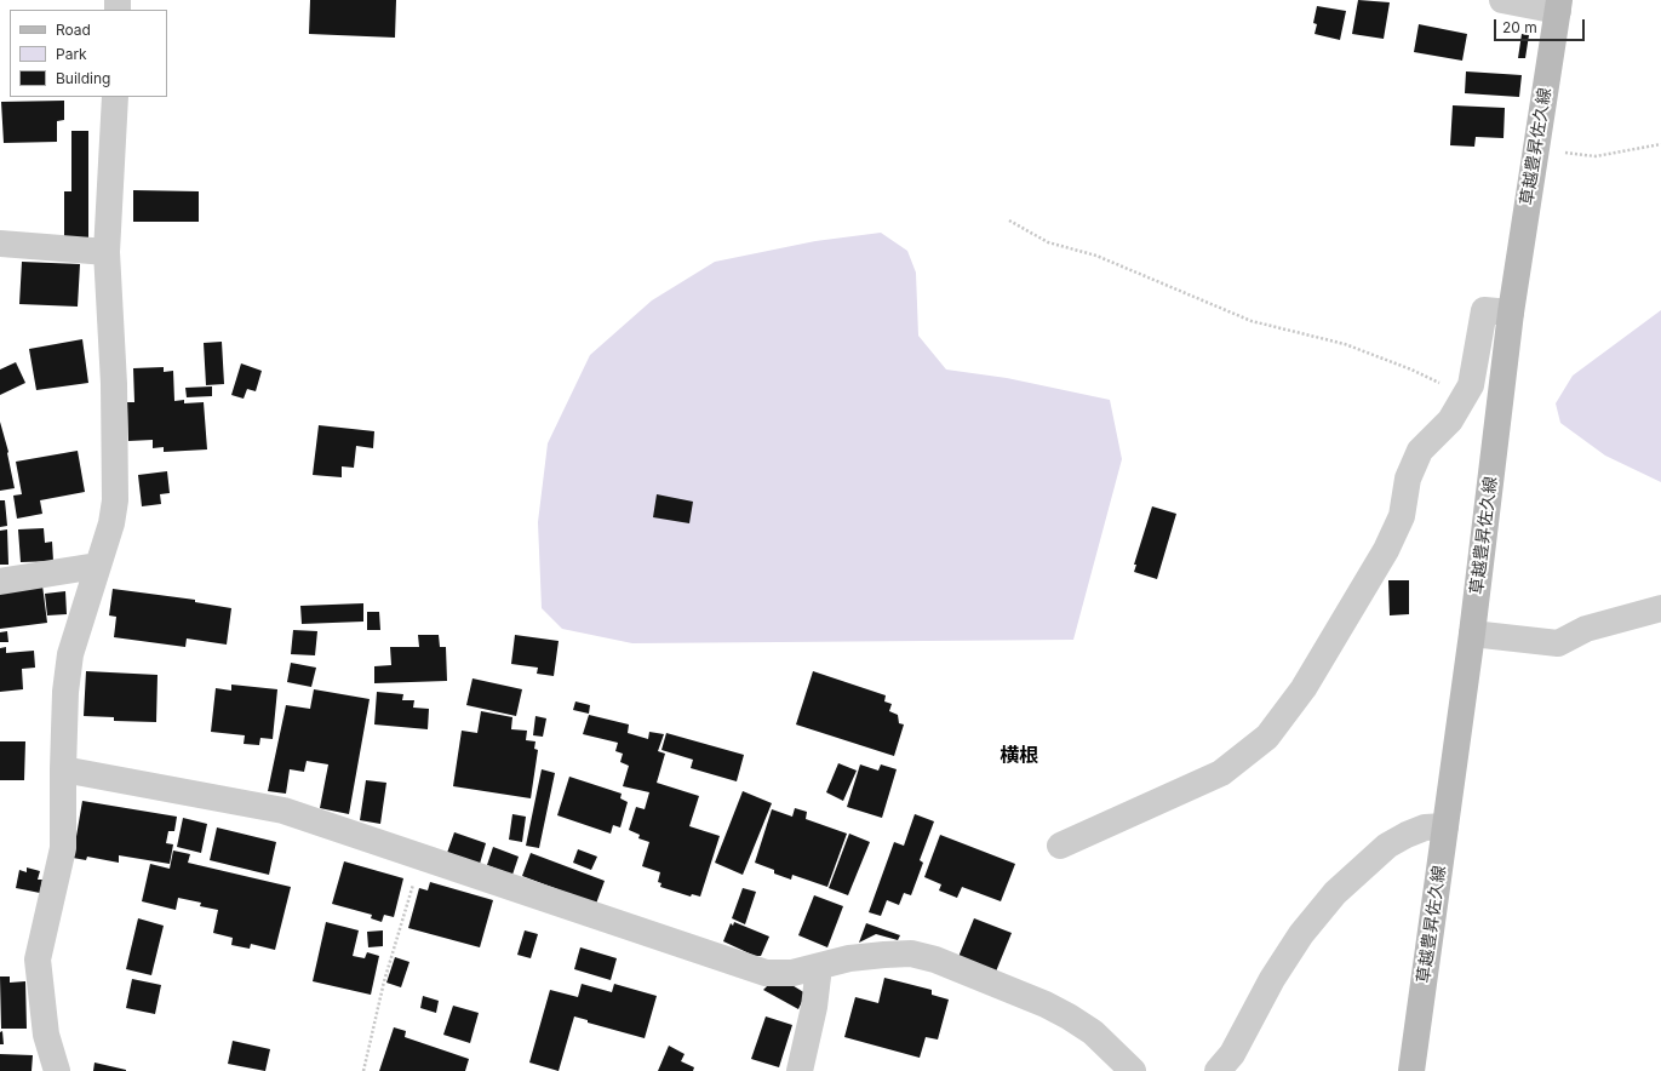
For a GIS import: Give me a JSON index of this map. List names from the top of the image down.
{
  "streets": {
    "main road": ["草越豊昇佐久線"]
  },
  "districts": ["横根"],
  "legend": ["Road", "Park", "Building"],
  "scale_bar": "20 m"
}
